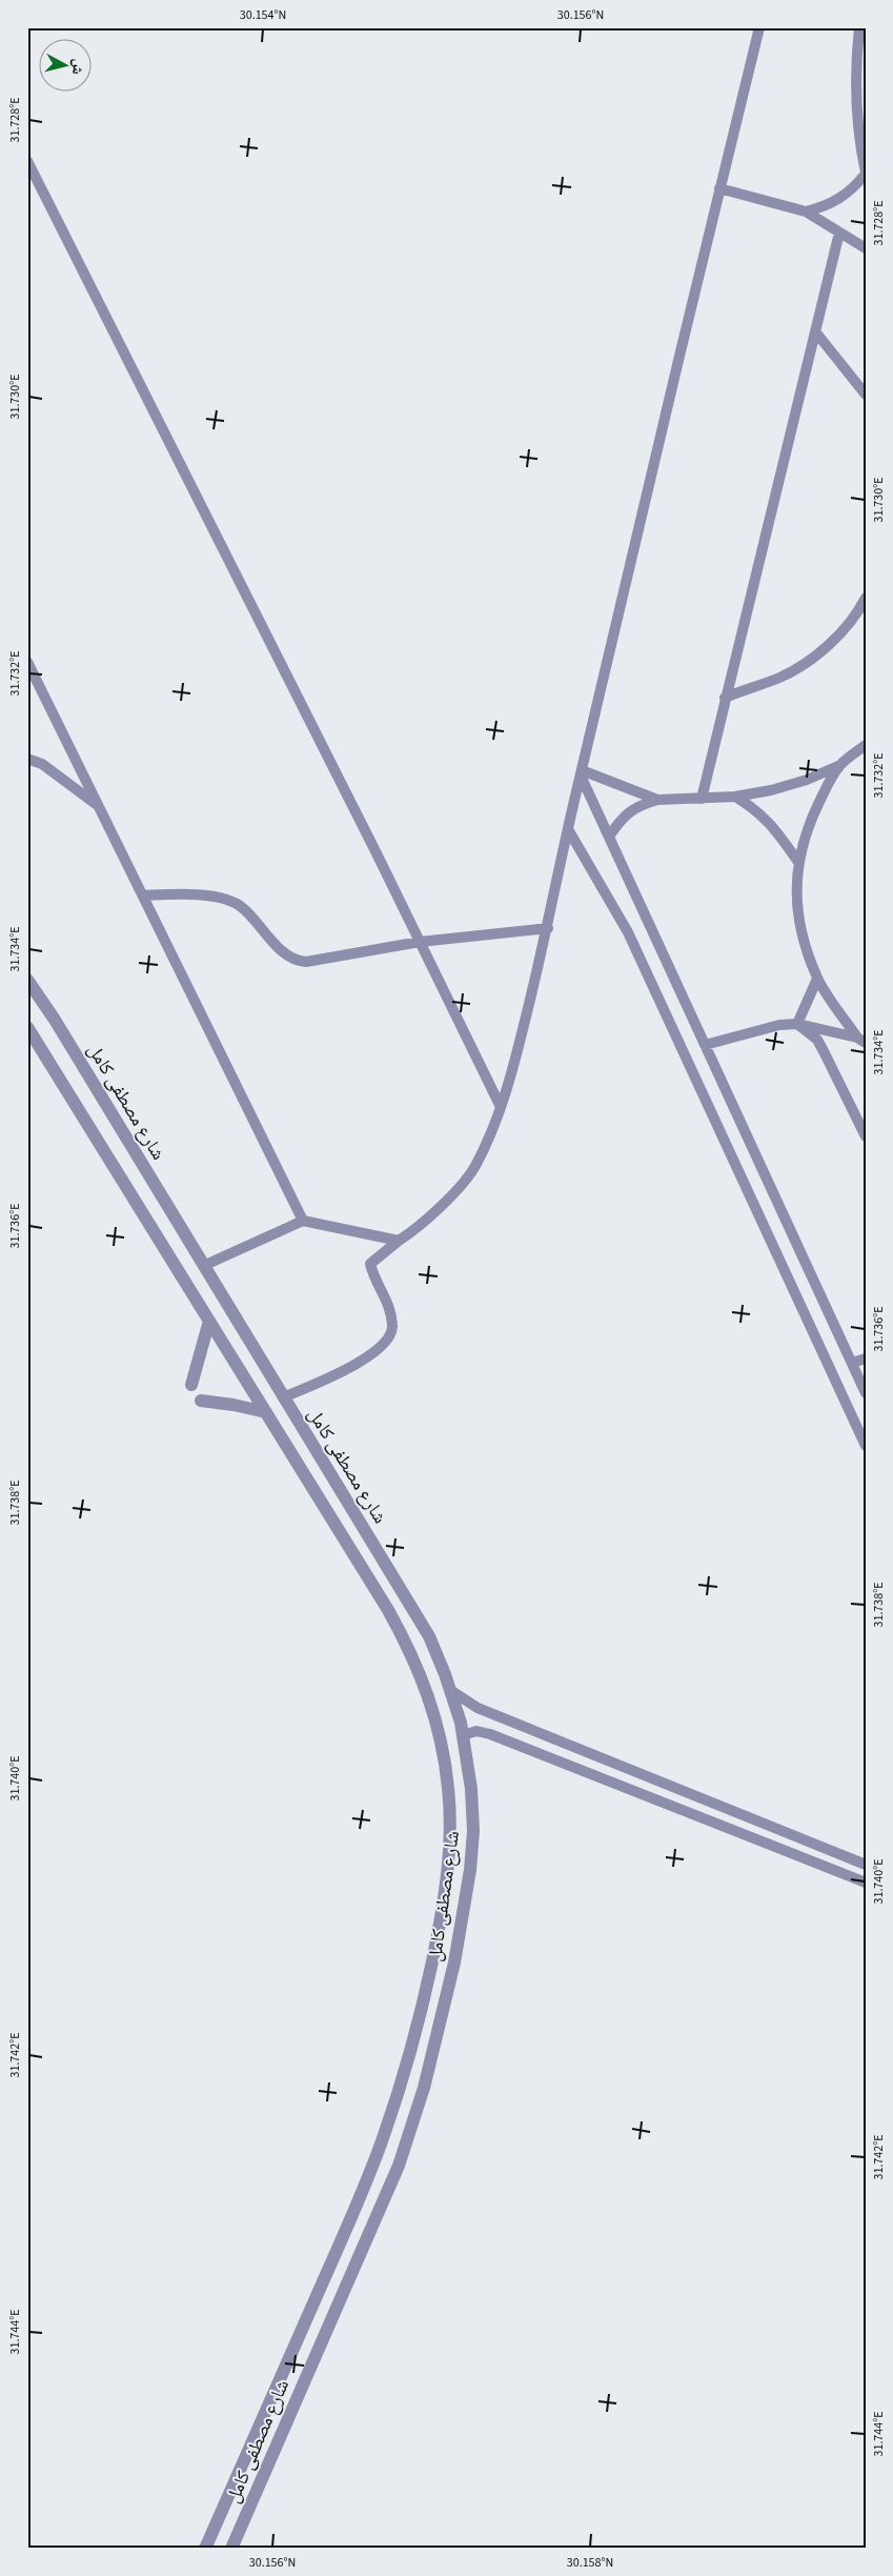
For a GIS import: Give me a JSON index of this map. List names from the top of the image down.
{
  "streets": {
    "street": ["شارع مصطفى كامل"]
  },
  "north": "right",
  "coordinates": [
    "30.154°N",
    "30.156°N",
    "31.728°E",
    "31.730°E",
    "31.732°E",
    "31.734°E",
    "31.736°E",
    "31.738°E",
    "31.740°E",
    "31.742°E",
    "31.744°E",
    "30.158°N"
  ]
}
